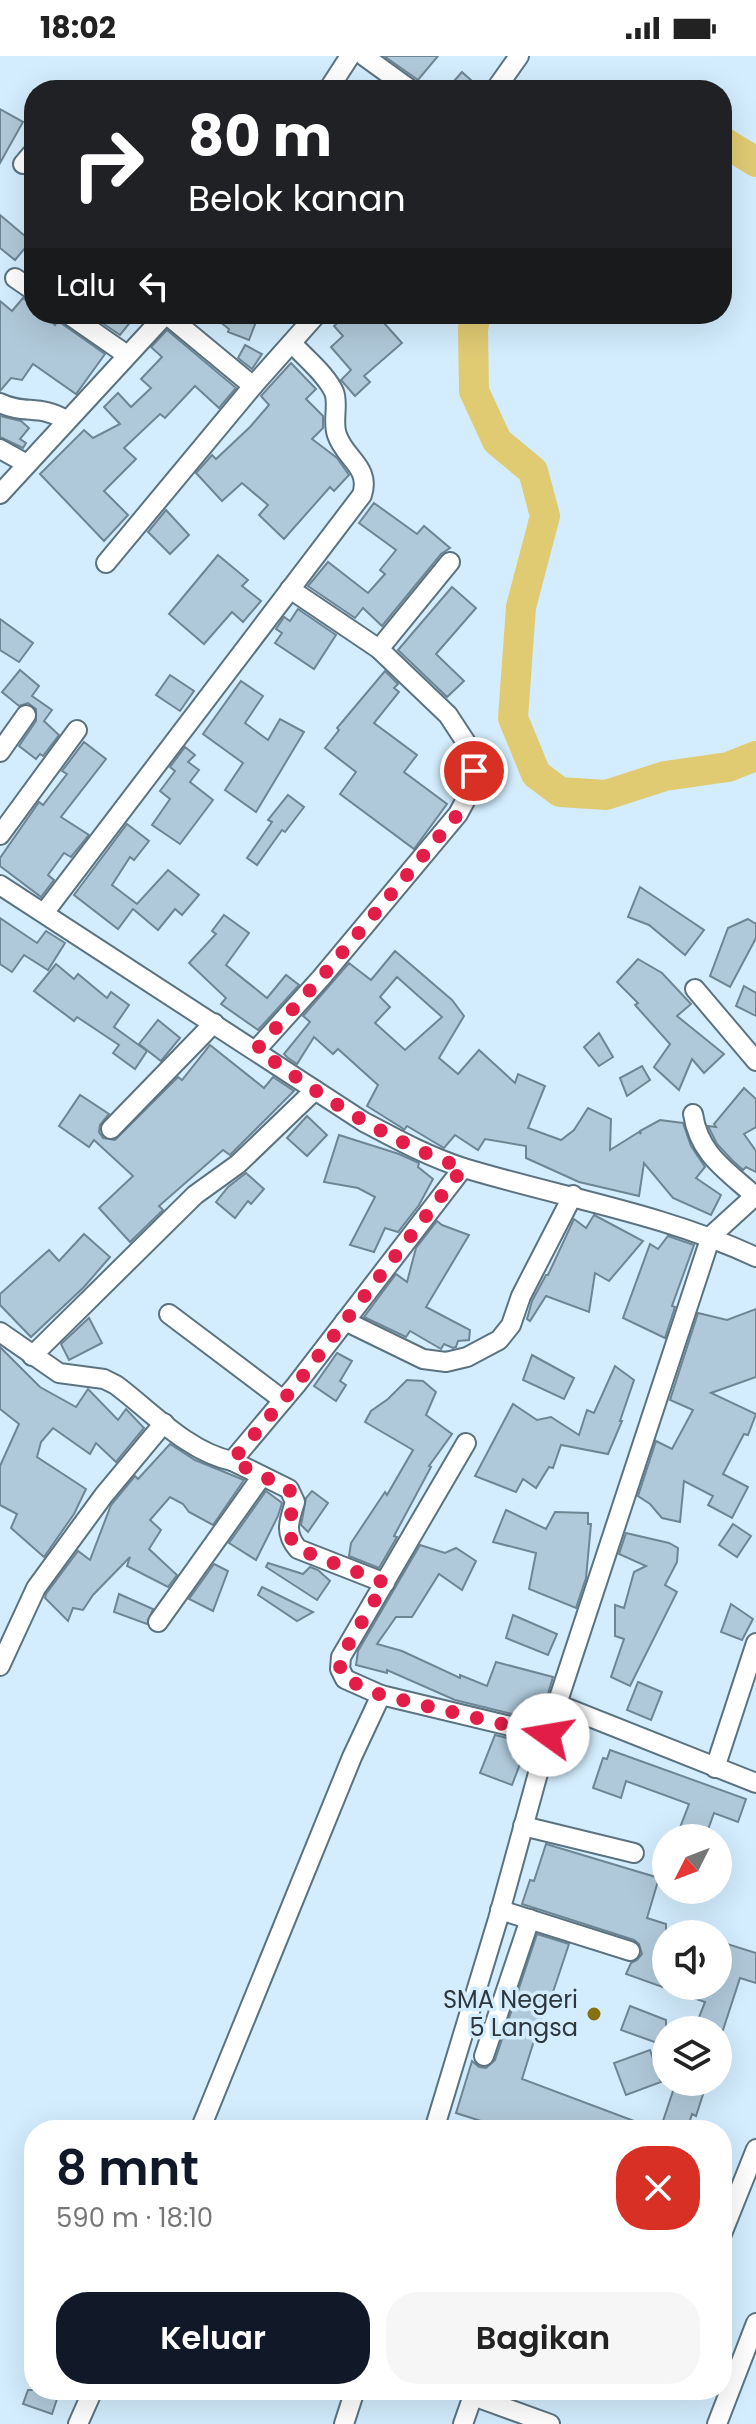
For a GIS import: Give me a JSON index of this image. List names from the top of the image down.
{
  "places": ["SMA Negeri 5 Langsa"],
  "north": "bottom left",
  "page": {
    "status": "18:02",
    "turn": ["80 m", "Belok kanan"],
    "then": "Lalu",
    "heading": ["8 mnt", "590 m · 18:10"],
    "buttons": ["Keluar", "Bagikan"]
  }
}
